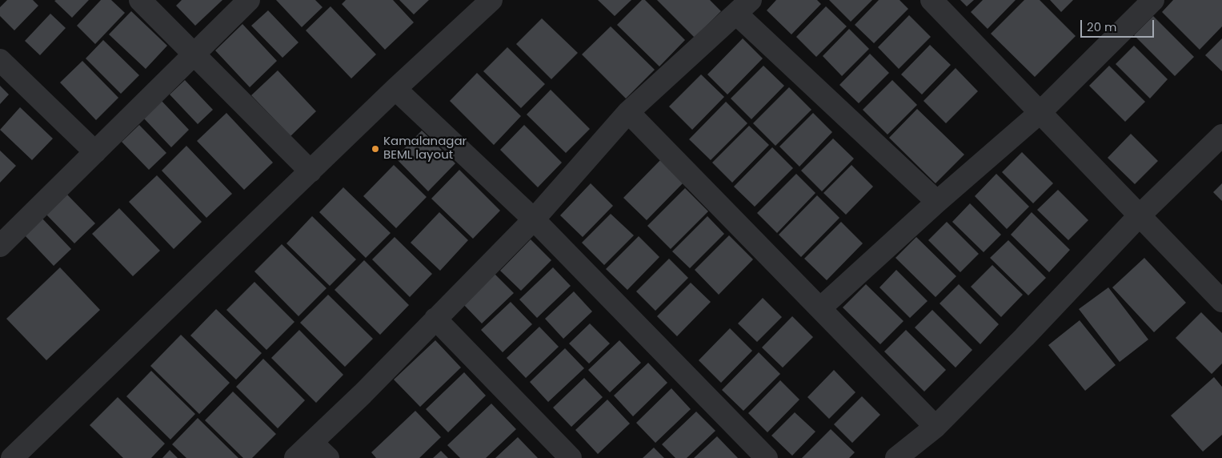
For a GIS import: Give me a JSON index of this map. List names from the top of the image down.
{
  "places": ["Kamalanagar BEML layout"],
  "scale_bar": "20 m"
}
